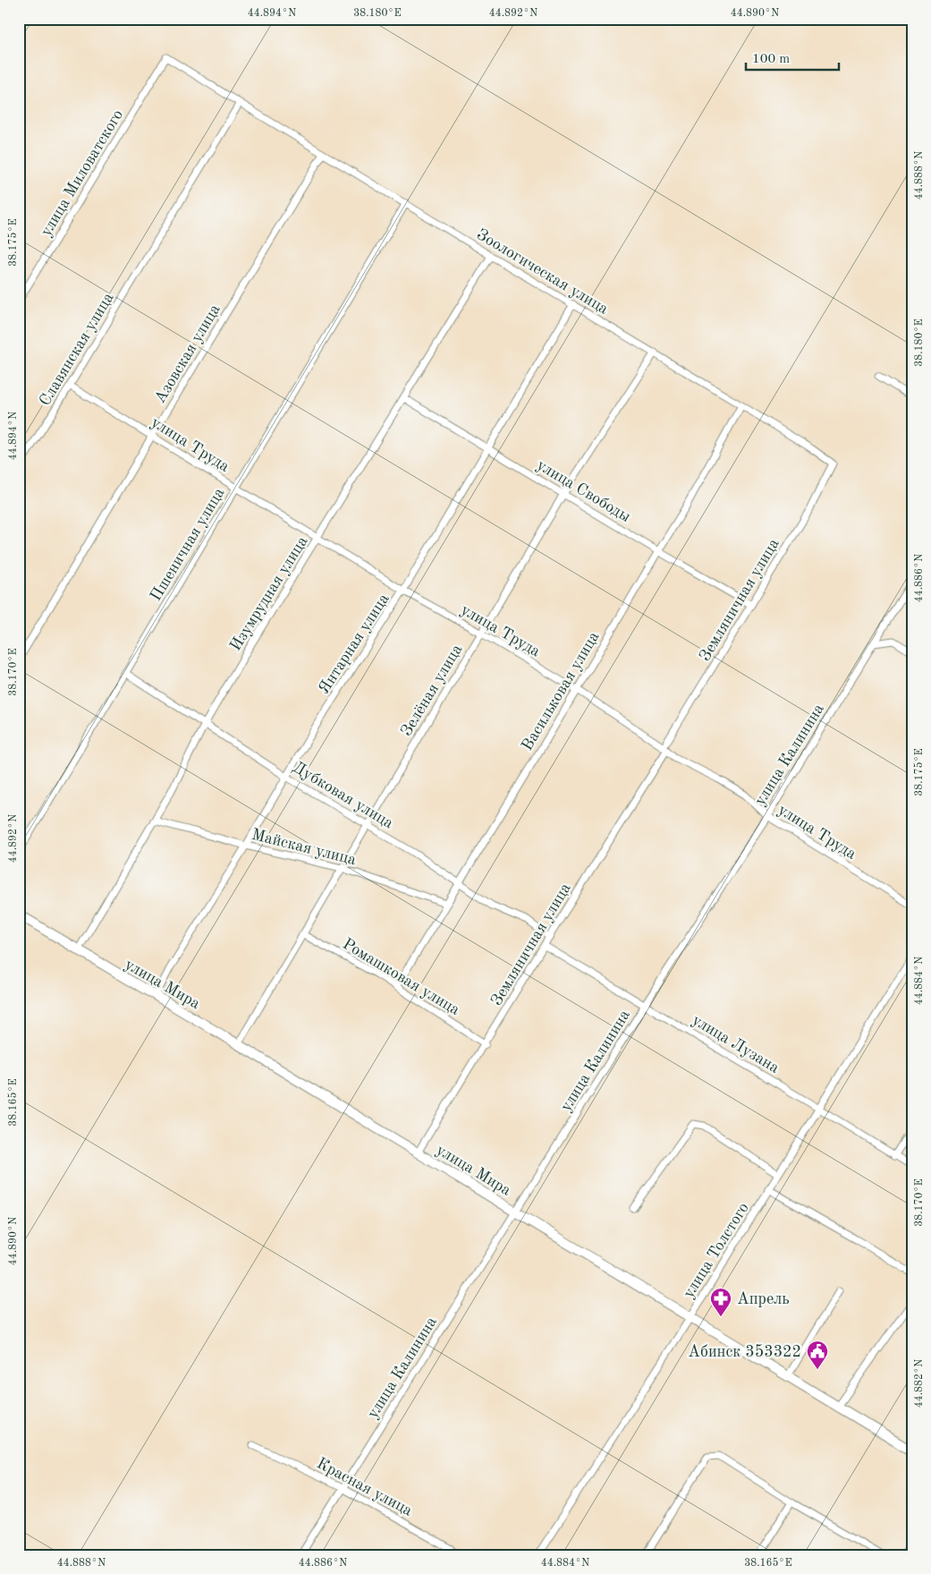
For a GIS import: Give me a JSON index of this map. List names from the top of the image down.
{
  "streets": {
    "main road": ["улица Мира"],
    "street": [
      "улица Миловатского",
      "Зоологическая улица",
      "Славянская улица",
      "Азовская улица",
      "улица Труда",
      "улица Свободы",
      "Пшеничная улица",
      "Изумрудная улица",
      "Земляничная улица",
      "Янтарная улица",
      "Зелёная улица",
      "Васильковая улица",
      "улица Калинина",
      "Дубковая улица",
      "Майская улица",
      "Ромашковая улица",
      "улица Лузана",
      "улица Толстого",
      "Красная улица"
    ]
  },
  "crossings": [
    ["улица Миловатского", "Зоологическая улица"],
    ["Зоологическая улица", "Славянская улица"],
    ["Зоологическая улица", "Азовская улица"],
    ["Зоологическая улица", "Пшеничная улица"],
    ["Зоологическая улица", "Изумрудная улица"],
    ["Зоологическая улица", "Земляничная улица"],
    ["Зоологическая улица", "Янтарная улица"],
    ["Зоологическая улица", "Зелёная улица"],
    ["Зоологическая улица", "Васильковая улица"],
    ["Славянская улица", "улица Труда"],
    ["Азовская улица", "улица Труда"],
    ["улица Труда", "Пшеничная улица"],
    ["улица Труда", "Изумрудная улица"],
    ["улица Труда", "Земляничная улица"],
    ["улица Труда", "Янтарная улица"],
    ["улица Труда", "Зелёная улица"],
    ["улица Труда", "Васильковая улица"],
    ["улица Труда", "улица Калинина"],
    ["улица Свободы", "Изумрудная улица"],
    ["улица Свободы", "Земляничная улица"],
    ["улица Свободы", "Янтарная улица"],
    ["улица Свободы", "Зелёная улица"],
    ["улица Свободы", "Васильковая улица"],
    ["Пшеничная улица", "Дубковая улица"],
    ["Изумрудная улица", "Дубковая улица"],
    ["Изумрудная улица", "Майская улица"],
    ["Изумрудная улица", "улица Мира"],
    ["Земляничная улица", "Дубковая улица"],
    ["Земляничная улица", "Ромашковая улица"],
    ["Земляничная улица", "улица Мира"],
    ["Земляничная улица", "улица Лузана"],
    ["Янтарная улица", "Дубковая улица"],
    ["Янтарная улица", "Майская улица"],
    ["Янтарная улица", "улица Мира"],
    ["Зелёная улица", "Дубковая улица"],
    ["Зелёная улица", "Майская улица"],
    ["Зелёная улица", "Ромашковая улица"],
    ["Зелёная улица", "улица Мира"],
    ["Васильковая улица", "Дубковая улица"],
    ["Васильковая улица", "Майская улица"],
    ["Васильковая улица", "Ромашковая улица"],
    ["улица Калинина", "улица Мира"],
    ["улица Калинина", "улица Лузана"],
    ["улица Калинина", "Красная улица"],
    ["улица Мира", "улица Толстого"],
    ["улица Лузана", "улица Толстого"]
  ],
  "places": {
    "pharmacy": ["Апрель"],
    "public building": ["Абинск 353322"]
  },
  "scale_bar": "100 m",
  "coordinates": [
    "44.894°N",
    "38.180°E",
    "44.892°N",
    "44.890°N",
    "44.888°N",
    "38.175°E",
    "44.886°N",
    "38.170°E",
    "44.884°N",
    "38.165°E",
    "44.882°N"
  ]
}
